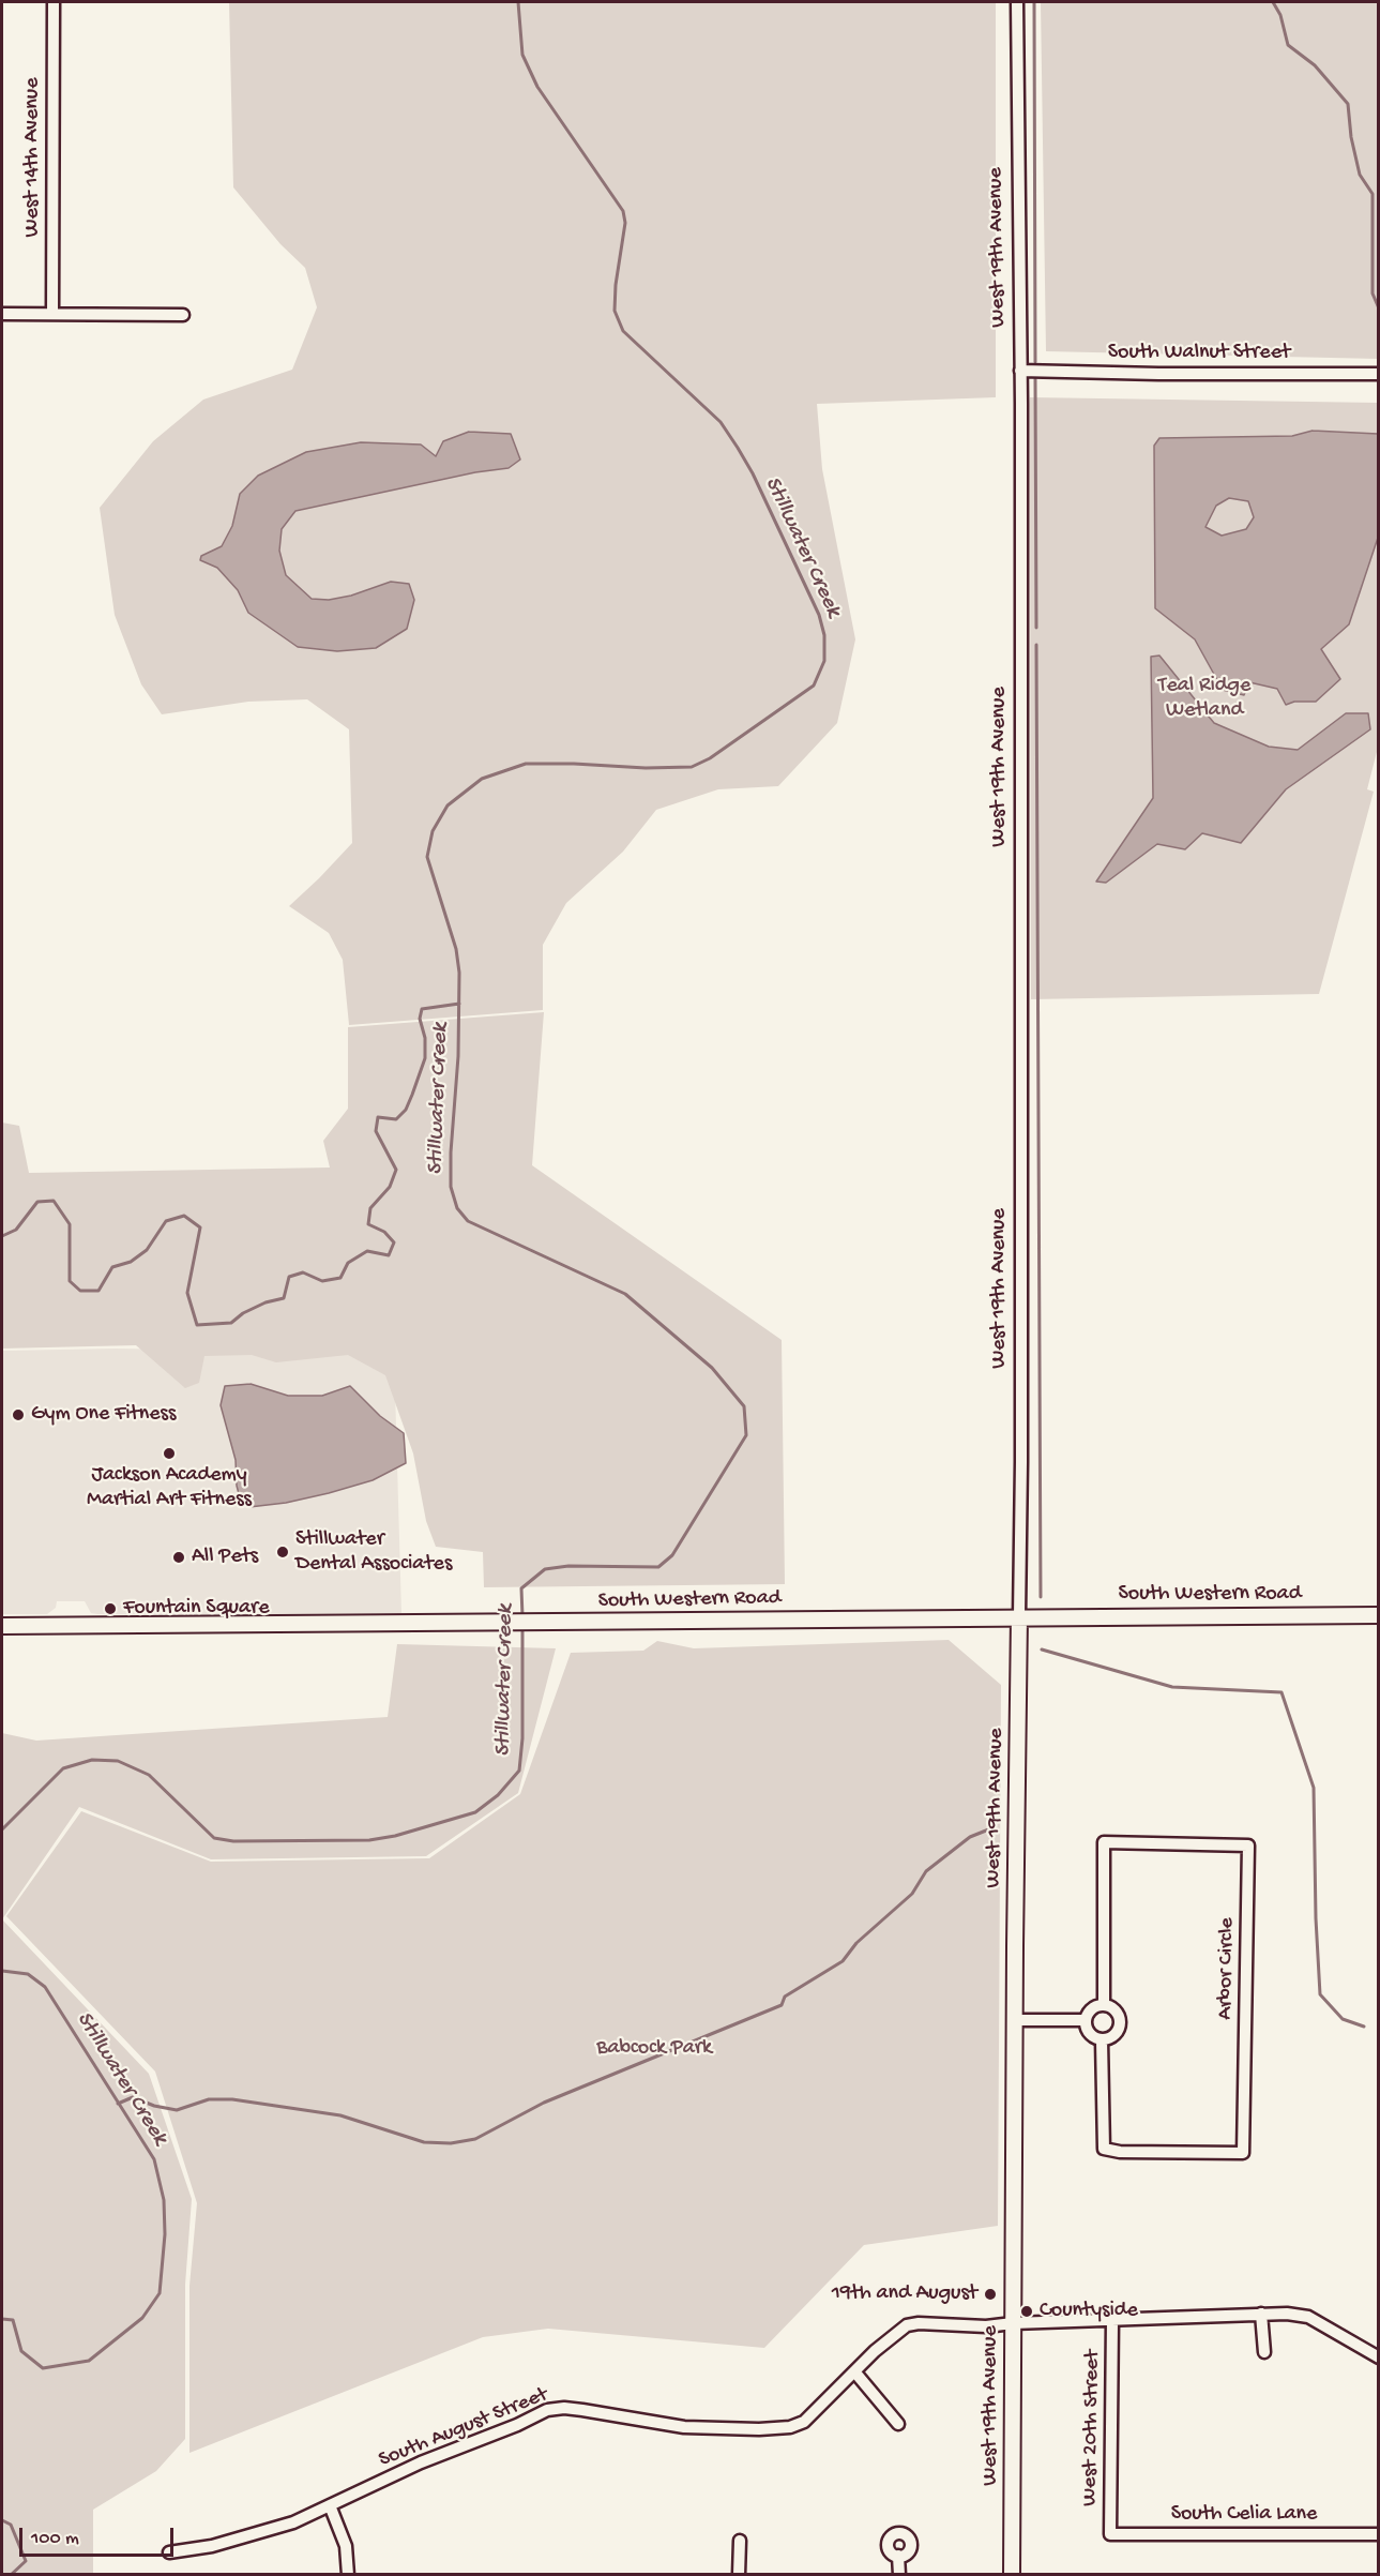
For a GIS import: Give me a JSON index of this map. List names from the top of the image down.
{
  "streets": {
    "street": [
      "West 14th Avenue",
      "West 19th Avenue",
      "South Walnut Street",
      "South Western Road",
      "Arbor Circle",
      "South August Street",
      "West 20th Street",
      "South Celia Lane"
    ]
  },
  "crossings": [
    ["West 19th Avenue", "South Walnut Street"],
    ["West 19th Avenue", "South Western Road"],
    ["West 19th Avenue", "South August Street"],
    ["South August Street", "West 20th Street"],
    ["West 20th Street", "South Celia Lane"]
  ],
  "water": ["Stillwater Creek"],
  "parks": ["Teal Ridge Wetland", "Babcock Park"],
  "places": [
    "Gym One Fitness",
    "Jackson Academy Martial Art Fitness",
    "Stillwater Dental Associates",
    "All Pets",
    "Fountain Square",
    "19th and August",
    "Countyside"
  ],
  "scale_bar": "100 m"
}
